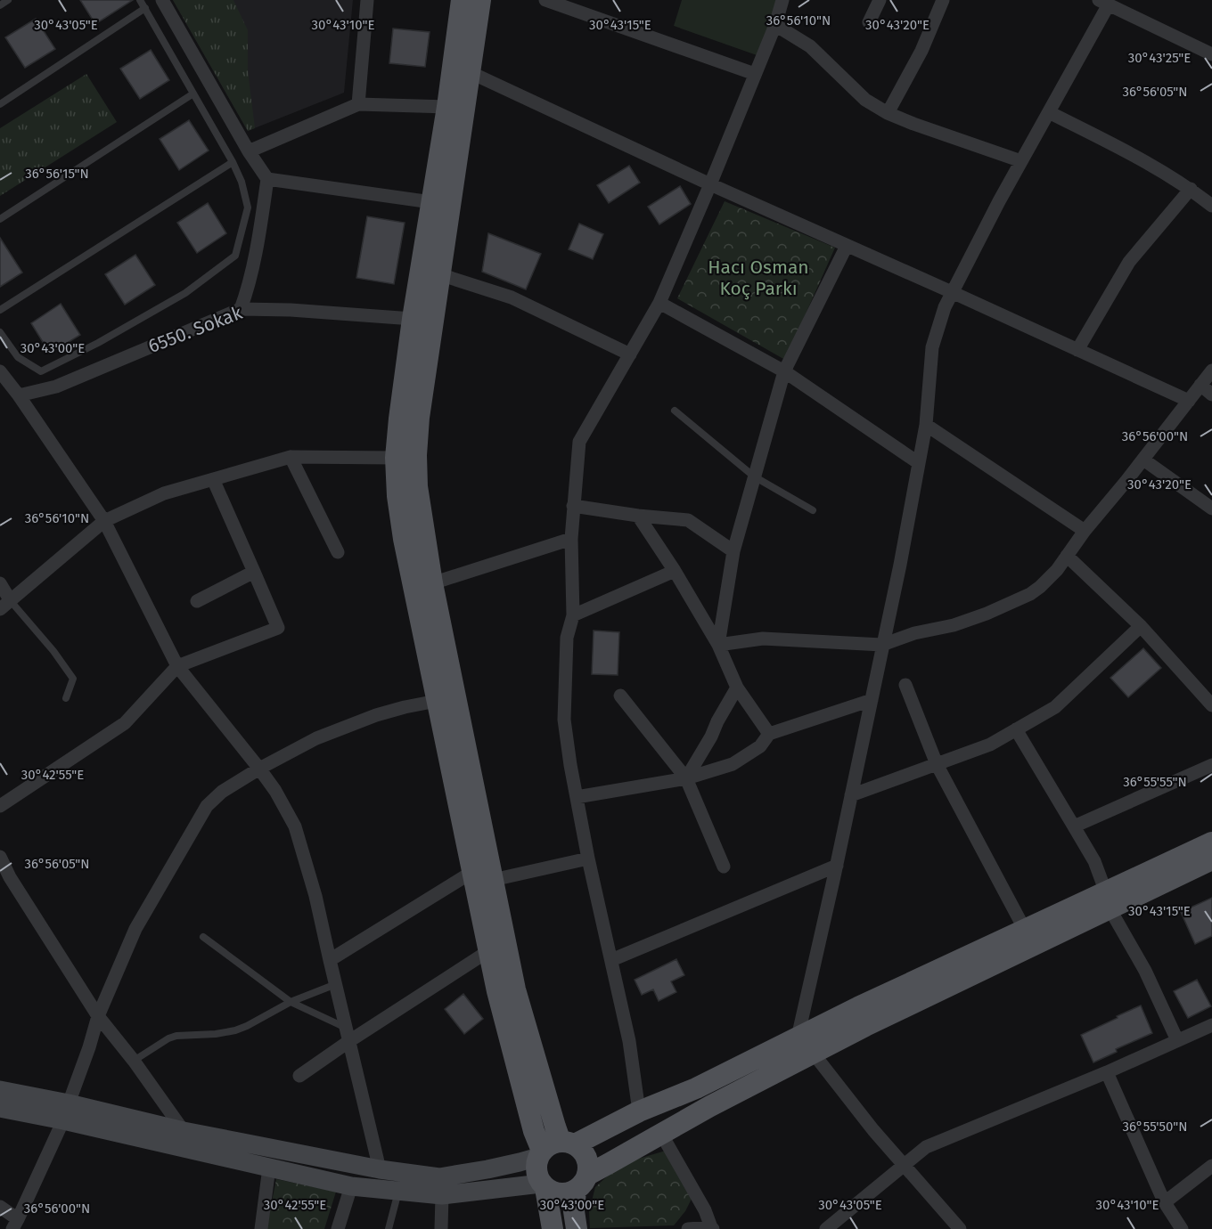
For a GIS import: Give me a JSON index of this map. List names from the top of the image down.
{
  "streets": {
    "street": ["6550. Sokak"]
  },
  "parks": ["Hacı Osman Koç Parkı"],
  "coordinates": [
    "36°56'10\"N",
    "30°43'05\"E",
    "30°43'10\"E",
    "30°43'15\"E",
    "30°43'20\"E",
    "30°43'25\"E",
    "36°56'05\"N",
    "36°56'15\"N",
    "30°43'00\"E",
    "36°56'00\"N",
    "30°42'55\"E",
    "36°55'55\"N",
    "36°55'50\"N"
  ]
}
